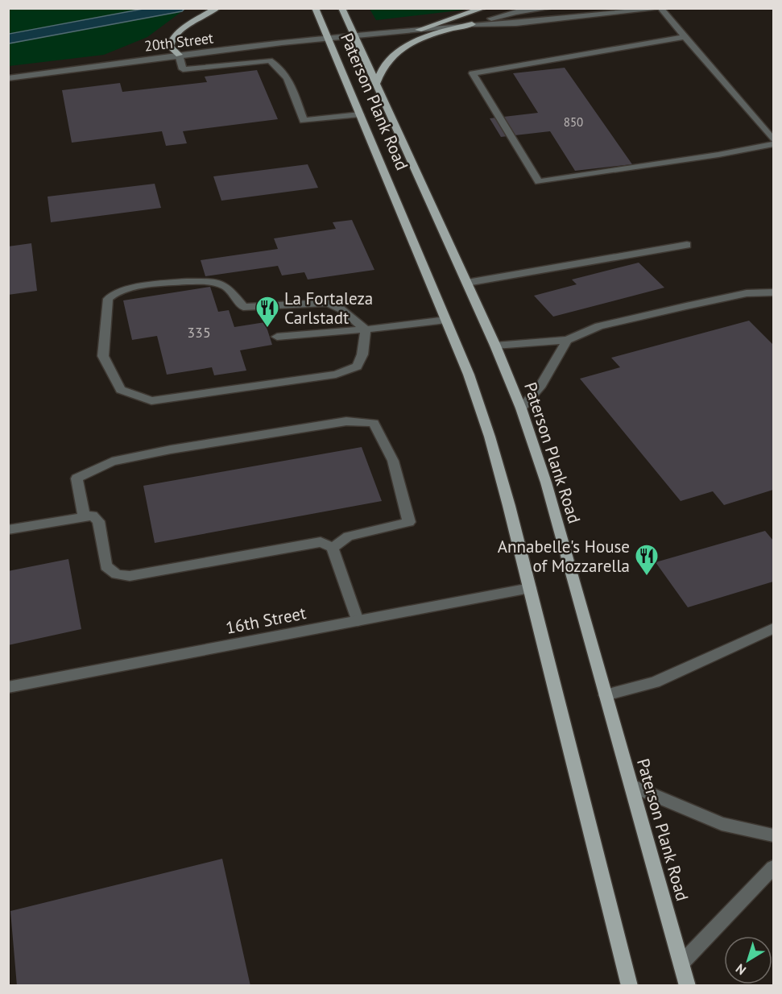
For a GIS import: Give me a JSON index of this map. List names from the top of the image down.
{
  "streets": {
    "main road": ["Paterson Plank Road"],
    "street": ["20th Street", "16th Street"]
  },
  "crossings": [
    ["20th Street", "Paterson Plank Road"],
    ["Paterson Plank Road", "16th Street"]
  ],
  "places": {
    "restaurant": ["La Fortaleza Carlstadt", "Annabelle's House of Mozzarella"]
  },
  "house_numbers": ["850", "335"],
  "north": "bottom left"
}
